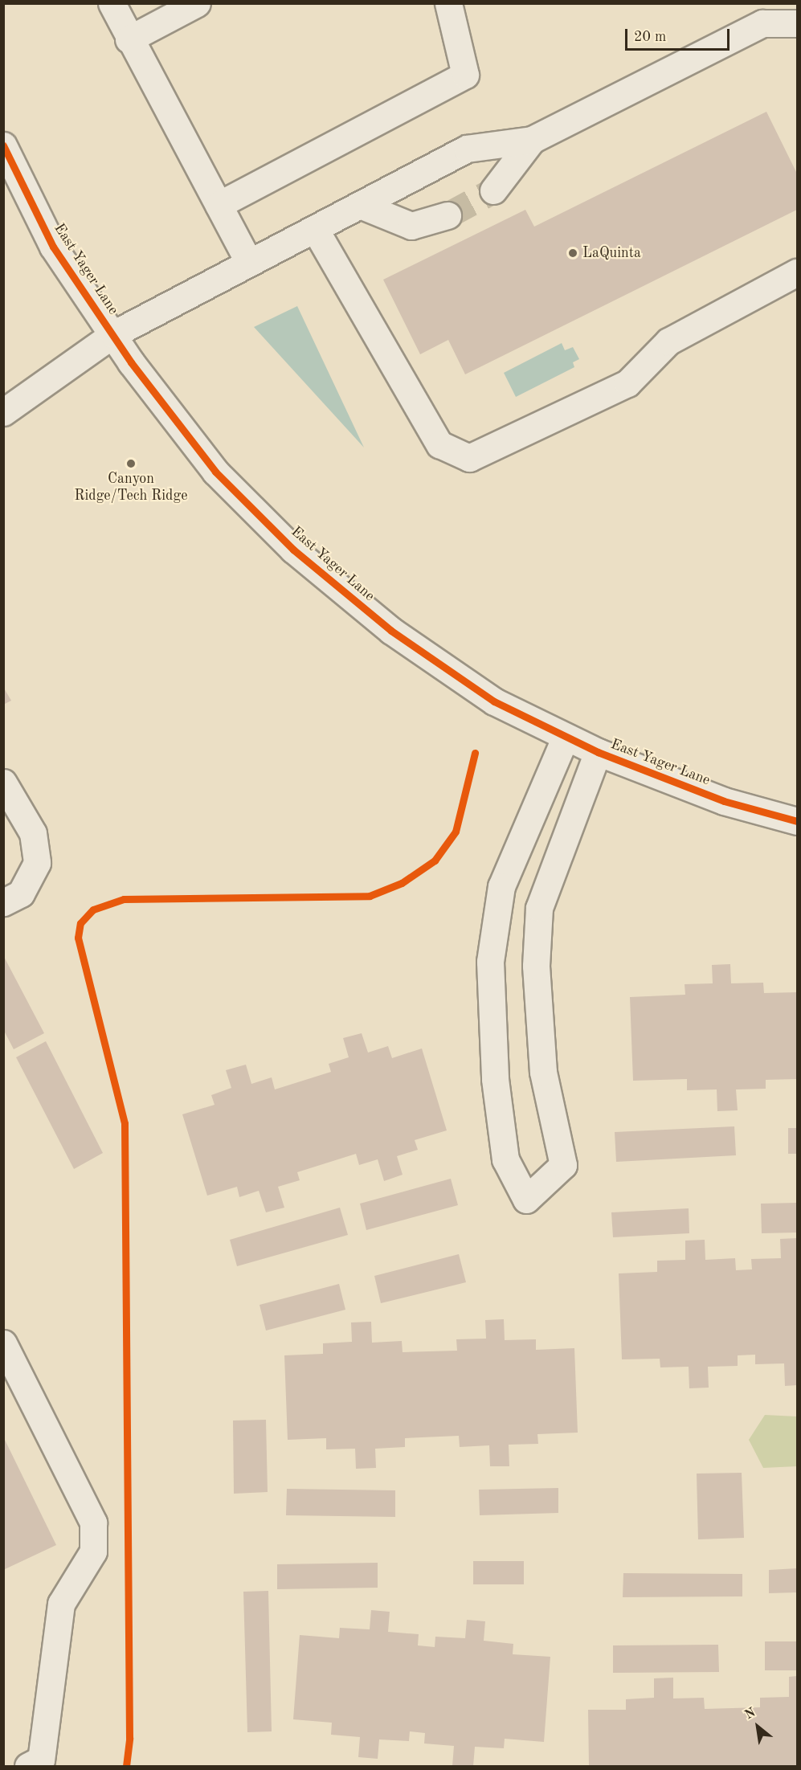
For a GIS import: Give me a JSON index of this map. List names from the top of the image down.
{
  "streets": {
    "street": ["East Yager Lane"]
  },
  "places": ["LaQuinta", "Canyon Ridge/Tech Ridge"],
  "scale_bar": "20 m",
  "north": "top left"
}
